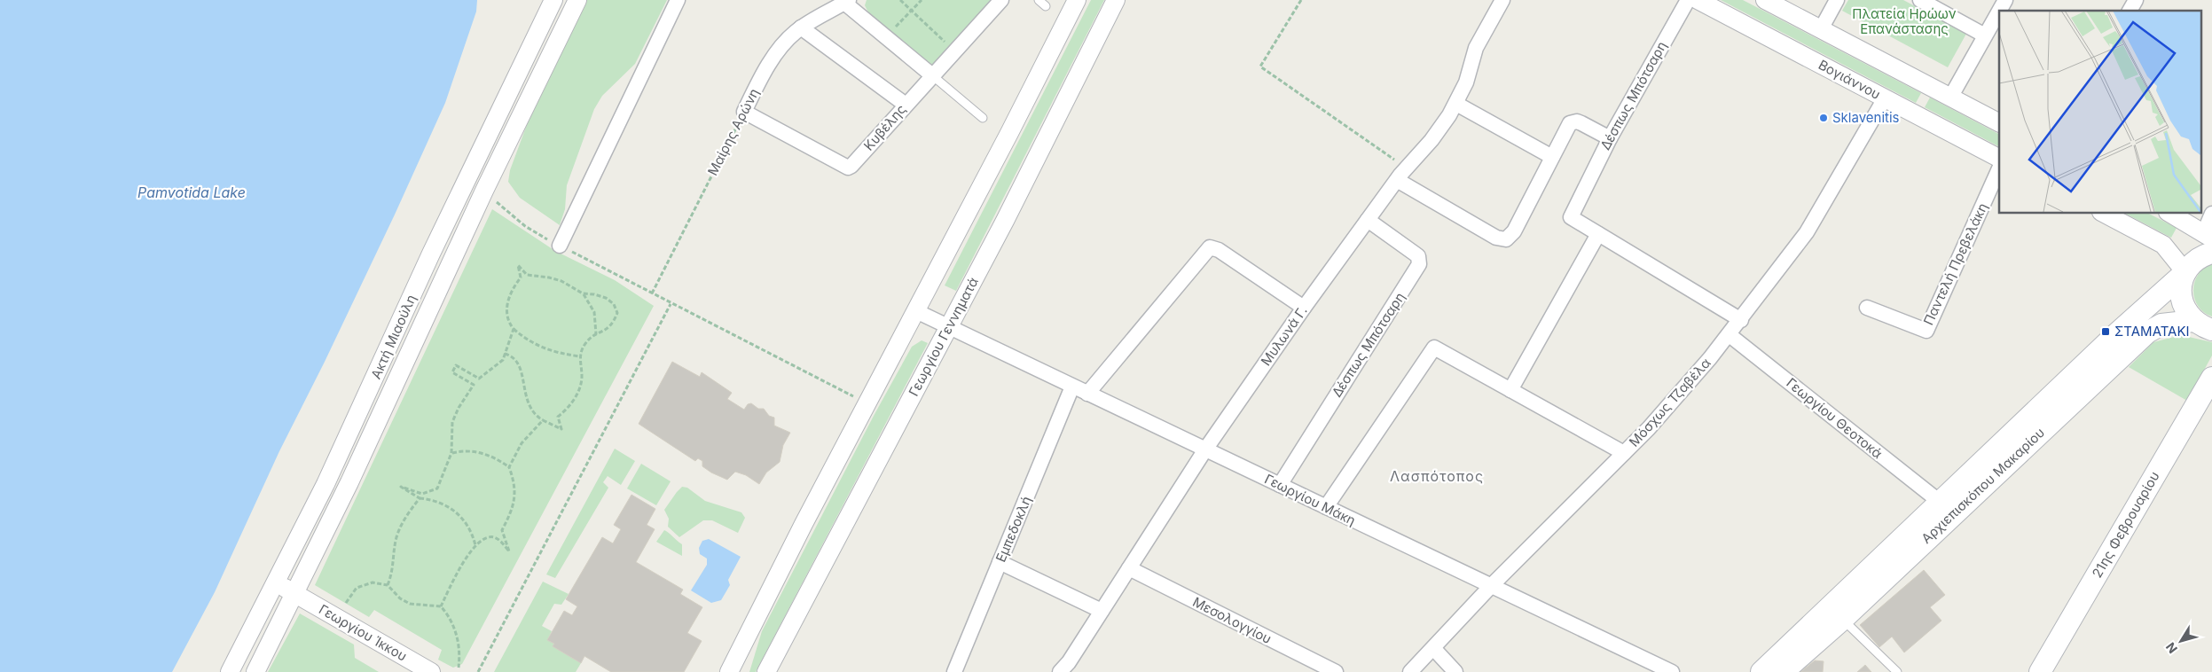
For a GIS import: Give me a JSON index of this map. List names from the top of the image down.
{
  "streets": {
    "main road": ["Αρχιεπισκόπου Μακαρίου", "21ης Φεβρουαρίου"],
    "street": [
      "Βογιάννου",
      "Δέσπως Μπότσαρη",
      "Κυβέλης",
      "Μαίρης Αρώνη",
      "Παντελή Πρεβελάκη",
      "Μυλωνά Γ.",
      "Ακτή Μιαούλη",
      "Γεωργίου Γεννηματά",
      "Μόσχως Τζαβέλα",
      "Γεωργίου Θεοτοκά",
      "Γεωργίου Μάκη",
      "Εμπεδοκλή",
      "Μεσολογγίου",
      "Γεωργίου Ίκκου"
    ]
  },
  "crossings": [
    ["Βογιάννου", "Μόσχως Τζαβέλα"],
    ["Δέσπως Μπότσαρη", "Μυλωνά Γ."],
    ["Δέσπως Μπότσαρη", "Γεωργίου Μάκη"],
    ["Κυβέλης", "Μαίρης Αρώνη"],
    ["Μυλωνά Γ.", "Γεωργίου Μάκη"],
    ["Μυλωνά Γ.", "Μεσολογγίου"],
    ["Ακτή Μιαούλη", "Γεωργίου Ίκκου"],
    ["Γεωργίου Γεννηματά", "Γεωργίου Μάκη"],
    ["Μόσχως Τζαβέλα", "Γεωργίου Θεοτοκά"],
    ["Μόσχως Τζαβέλα", "Γεωργίου Μάκη"],
    ["Γεωργίου Μάκη", "Εμπεδοκλή"]
  ],
  "districts": ["Λασπότοπος"],
  "water": ["Pamvotida Lake"],
  "parks": ["Πλατεία Ηρώων Επανάστασης"],
  "places": {
    "other": ["Sklavenitis"],
    "transit": ["ΣΤΑΜΑΤΑΚΙ"]
  },
  "north": "bottom left"
}
